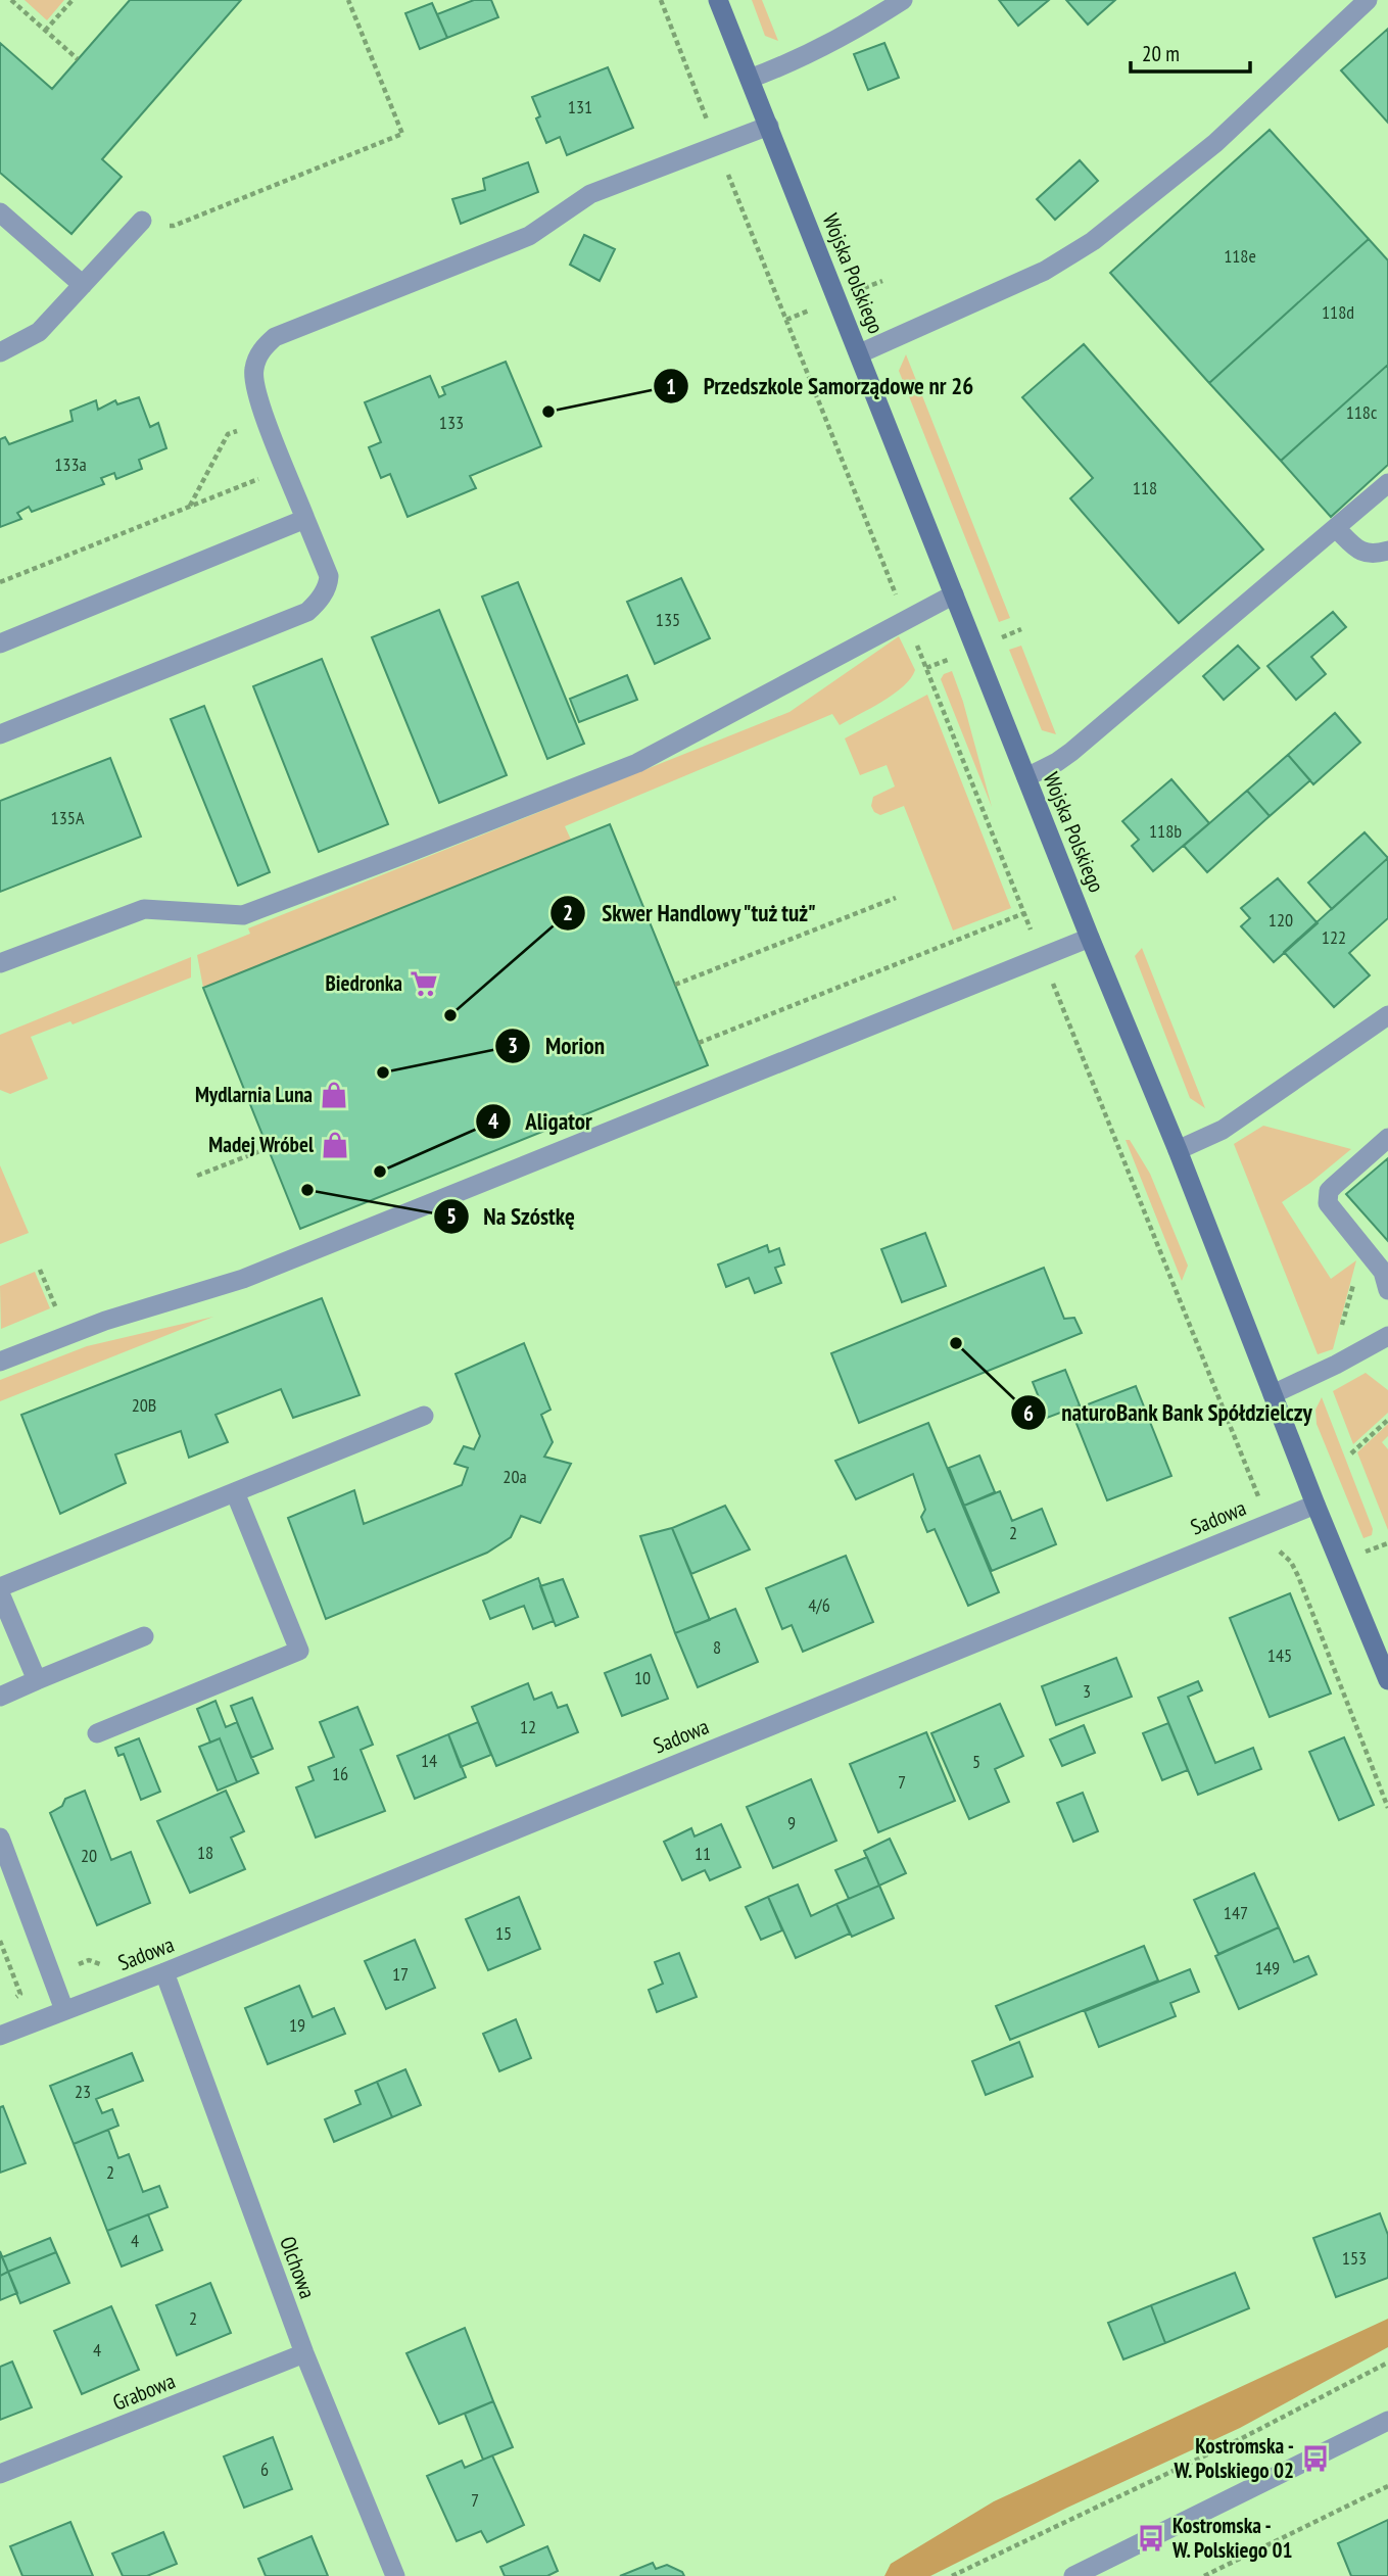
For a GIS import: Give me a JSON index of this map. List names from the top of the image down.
{
  "streets": {
    "main road": ["Wojska Polskiego"],
    "street": ["Sadowa", "Olchowa", "Grabowa"]
  },
  "crossings": [
    ["Wojska Polskiego", "Sadowa"],
    ["Sadowa", "Olchowa"],
    ["Olchowa", "Grabowa"]
  ],
  "places": {
    "other": [
      "Przedszkole Samorządowe nr 26",
      "Skwer Handlowy \"tuż tuż\"",
      "Morion",
      "Aligator",
      "Na Szóstkę",
      "naturoBank Bank Spółdzielczy"
    ],
    "supermarket": ["Biedronka"],
    "shop": ["Mydlarnia Luna", "Madej Wróbel"],
    "bus stop": ["Kostromska - W. Polskiego 02", "Kostromska - W. Polskiego 01"]
  },
  "house_numbers": [
    "131",
    "118e",
    "118d",
    "118c",
    "133",
    "133a",
    "118",
    "135",
    "135A",
    "118b",
    "120",
    "122",
    "20B",
    "20a",
    "2",
    "4/6",
    "8",
    "145",
    "10",
    "3",
    "12",
    "14",
    "5",
    "16",
    "7",
    "9",
    "18",
    "11",
    "20",
    "147",
    "15",
    "149",
    "17",
    "19",
    "23",
    "2",
    "4",
    "153",
    "2",
    "4",
    "6",
    "7"
  ],
  "scale_bar": "20 m"
}
